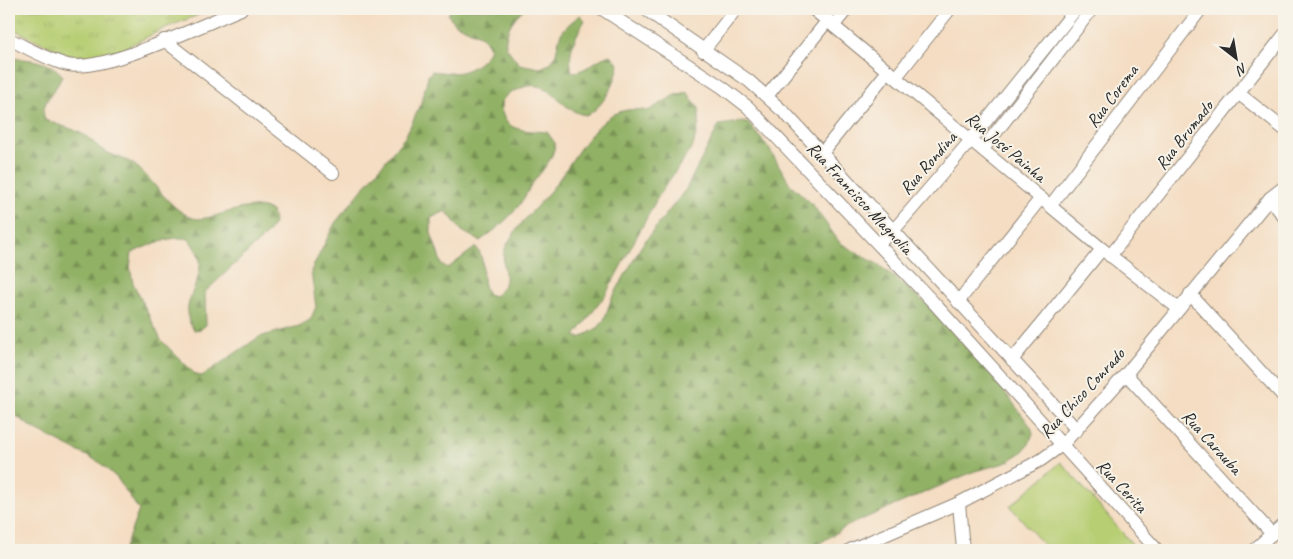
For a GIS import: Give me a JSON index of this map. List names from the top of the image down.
{
  "streets": {
    "street": [
      "Rua Corema",
      "Rua Brumado",
      "Rua José Painha",
      "Rua Rondina",
      "Rua Francisco Magnolia",
      "Rua Chico Conrado",
      "Rua Carauba",
      "Rua Cerita"
    ]
  },
  "crossings": [
    ["Rua Corema", "Rua José Painha"],
    ["Rua Corema", "Rua Francisco Magnolia"],
    ["Rua Brumado", "Rua José Painha"],
    ["Rua Brumado", "Rua Francisco Magnolia"],
    ["Rua José Painha", "Rua Rondina"],
    ["Rua José Painha", "Rua Chico Conrado"],
    ["Rua Rondina", "Rua Francisco Magnolia"],
    ["Rua Francisco Magnolia", "Rua Chico Conrado"],
    ["Rua Francisco Magnolia", "Rua Cerita"],
    ["Rua Chico Conrado", "Rua Carauba"],
    ["Rua Chico Conrado", "Rua Cerita"]
  ],
  "north": "bottom right"
}
